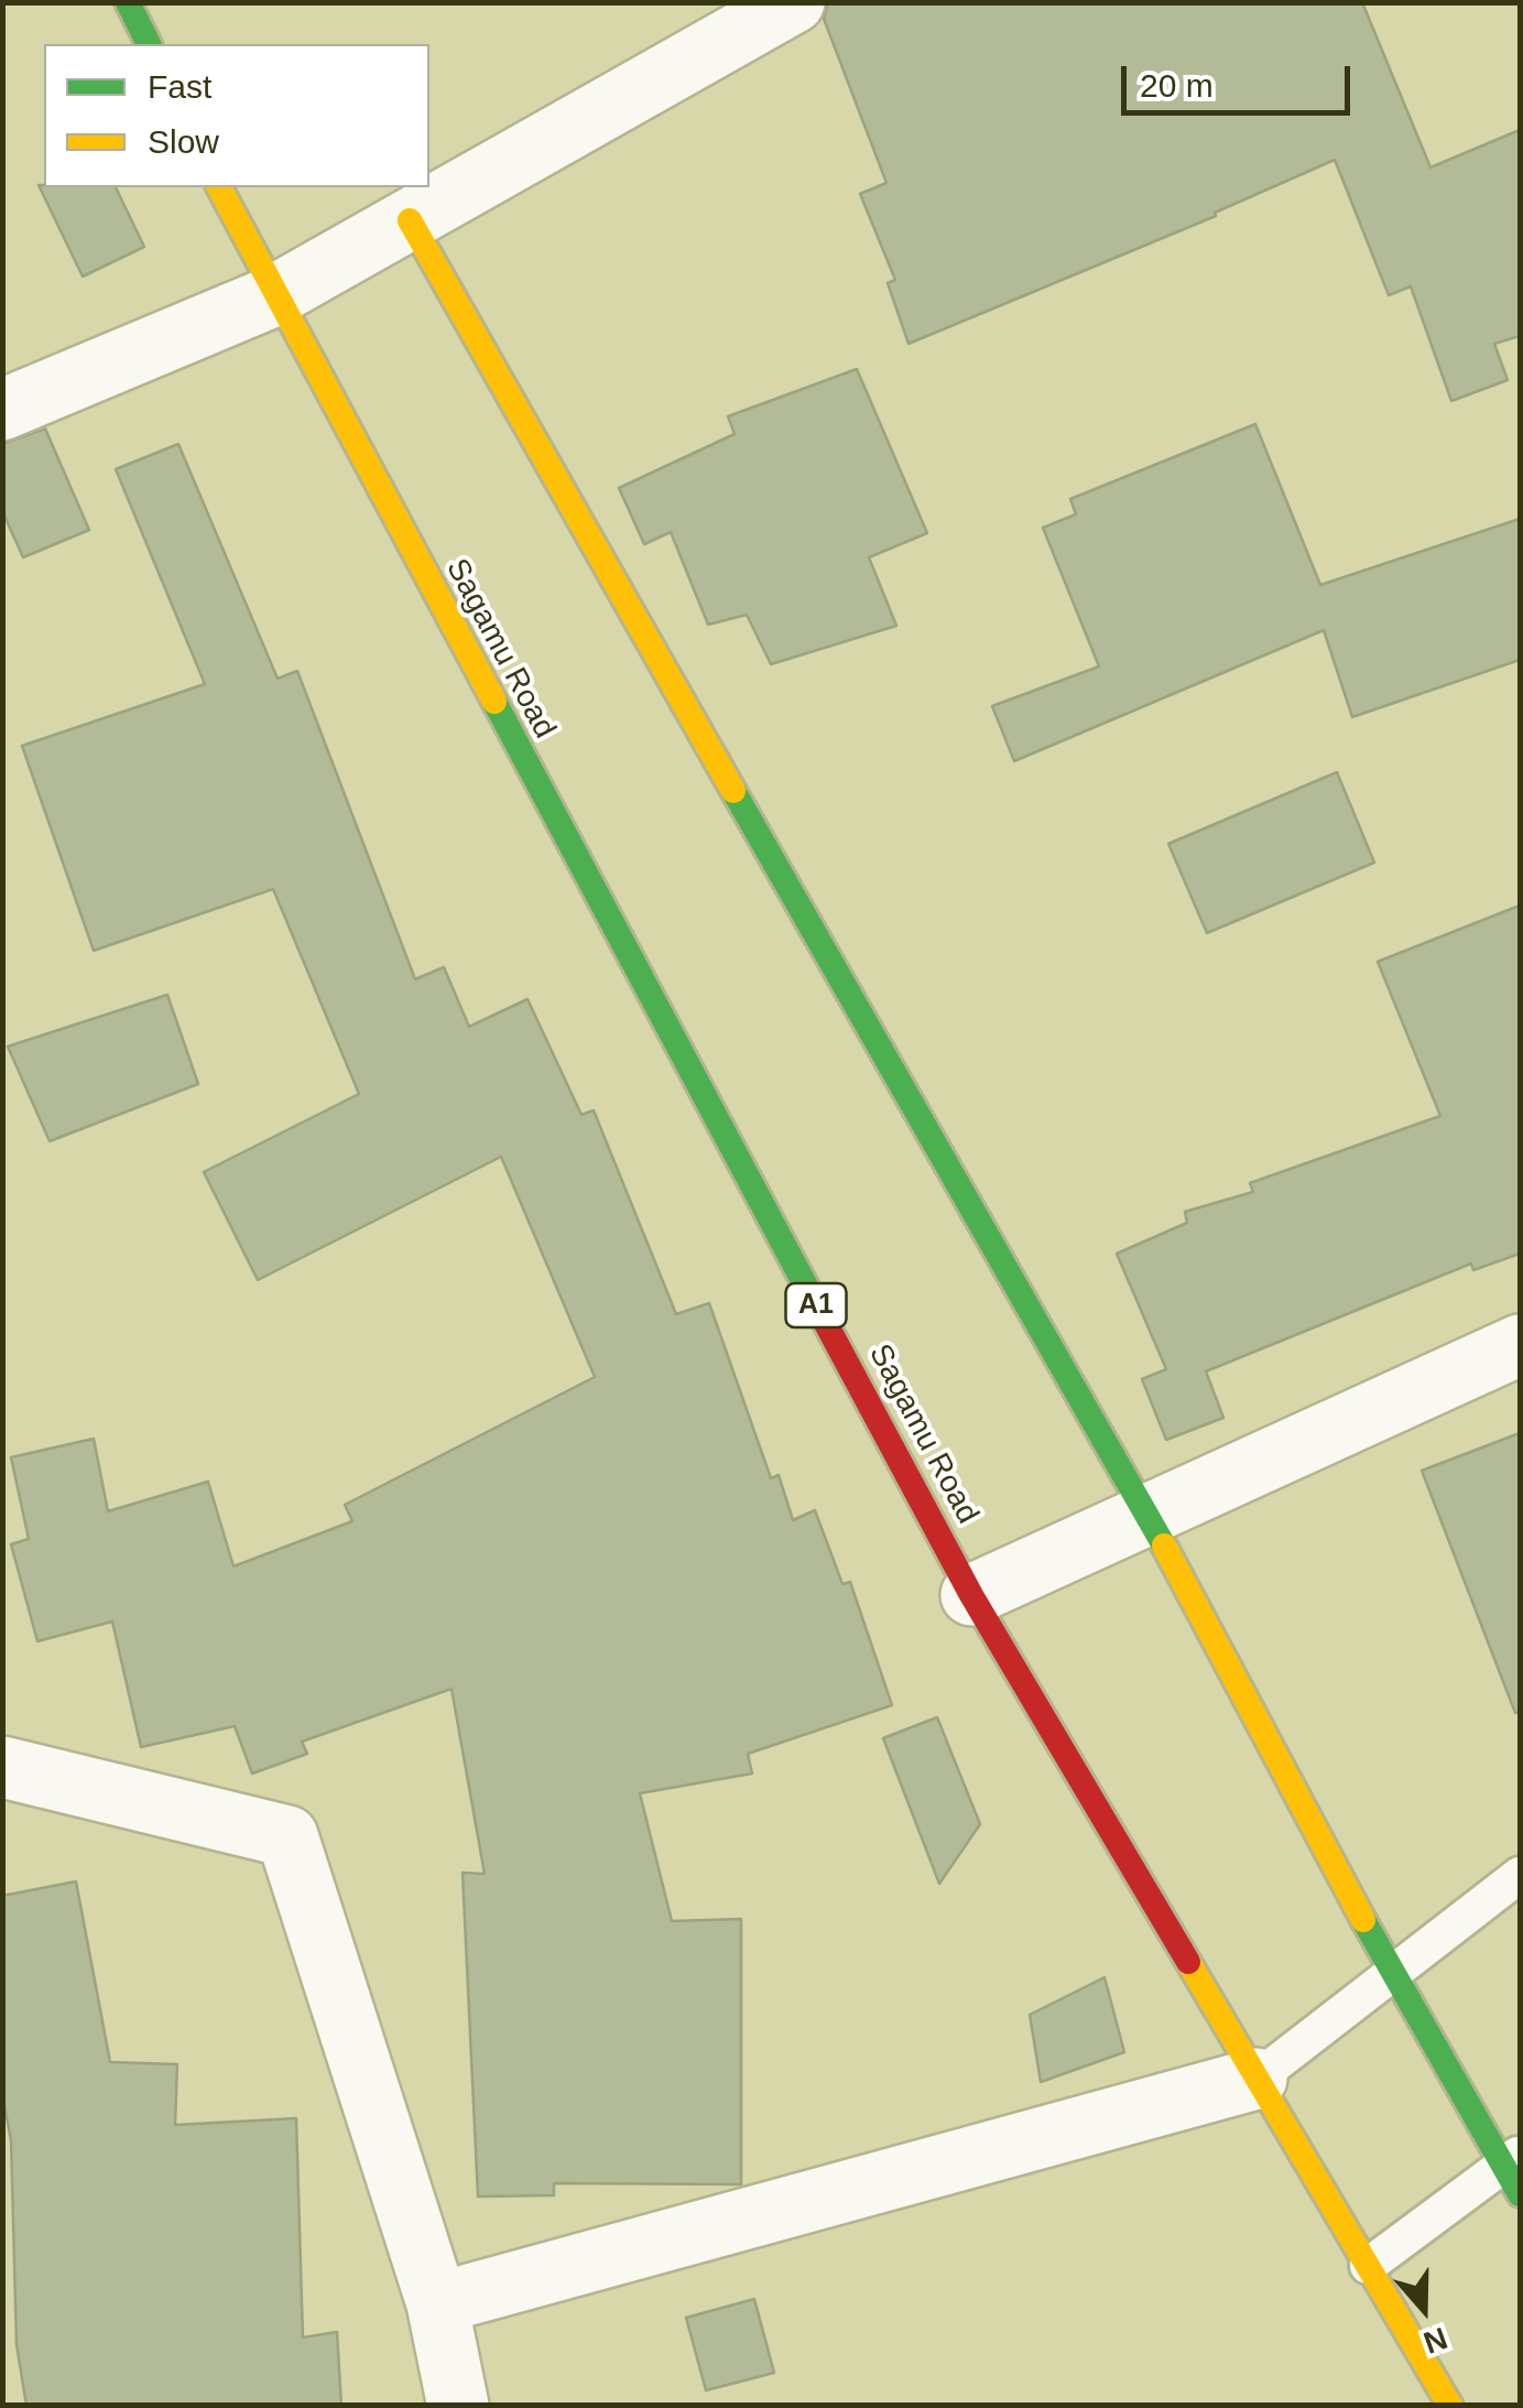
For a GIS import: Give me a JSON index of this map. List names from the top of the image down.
{
  "streets": {
    "main road": ["Sagamu Road", "A1"]
  },
  "legend": ["Fast", "Slow"],
  "scale_bar": "20 m",
  "north": "bottom"
}
